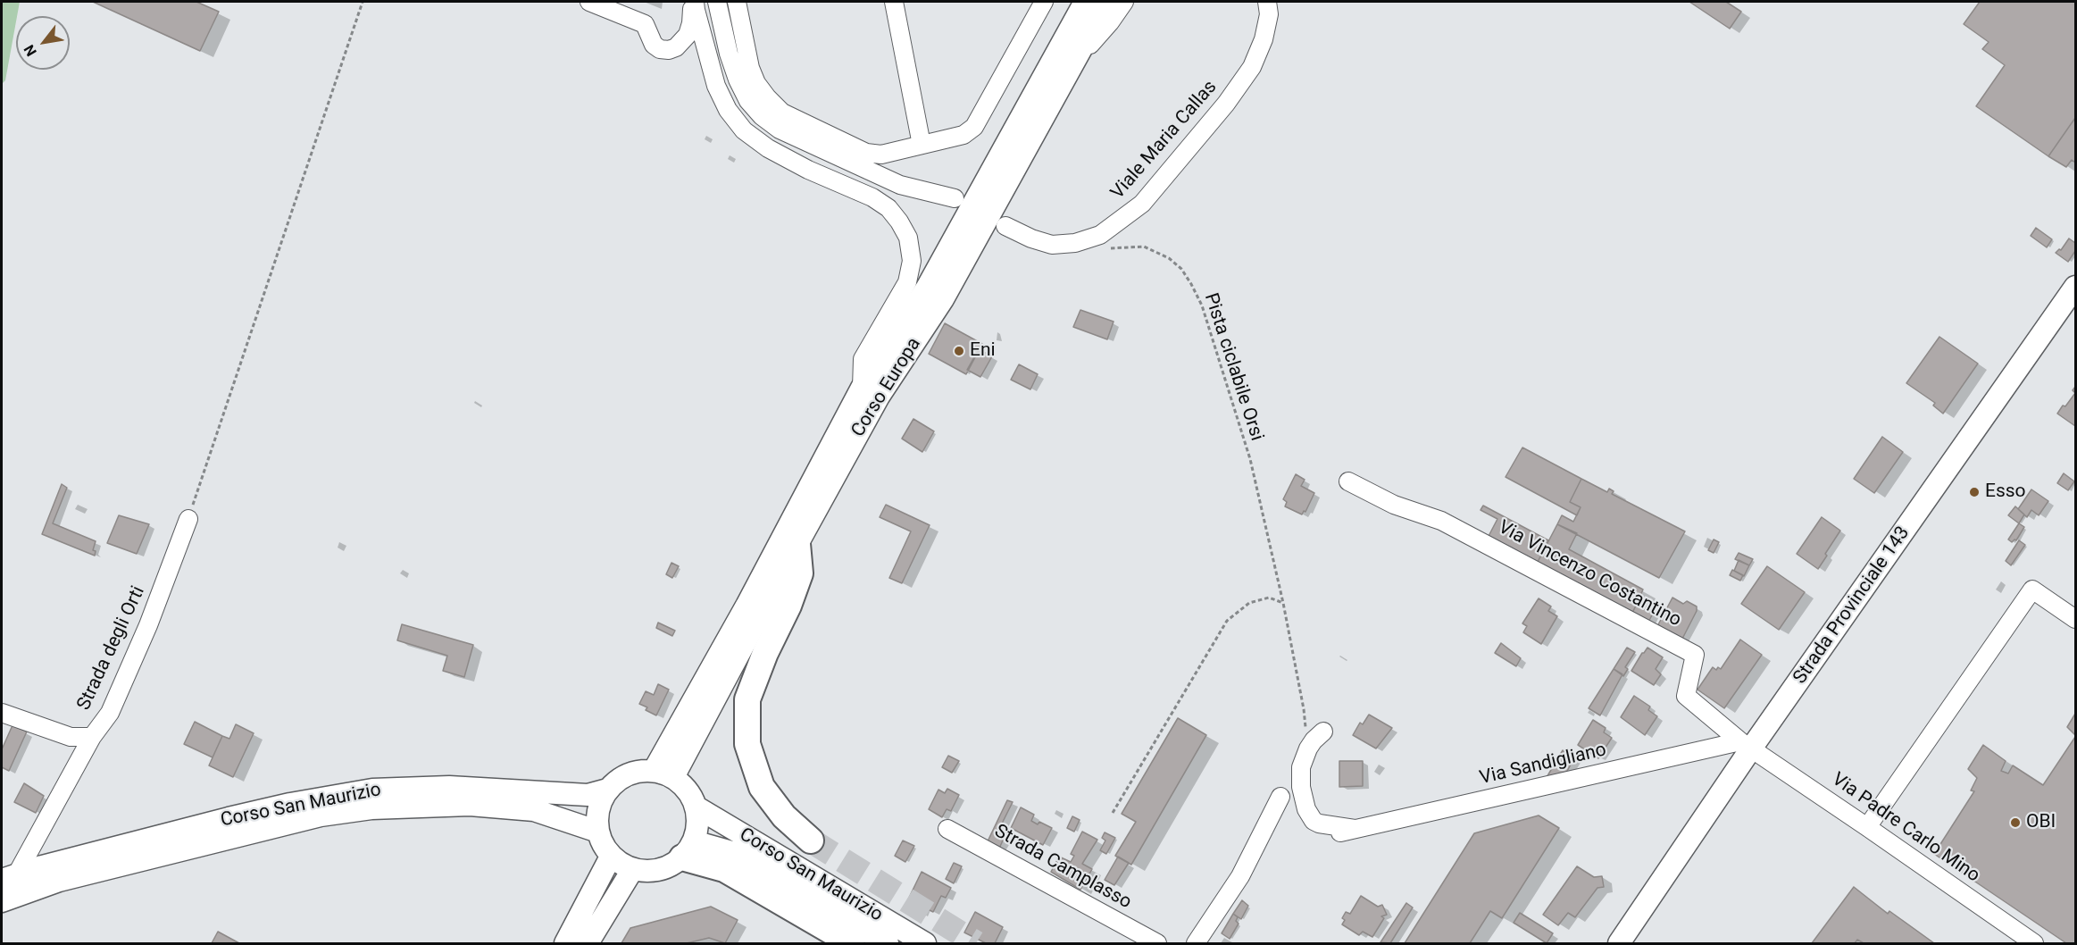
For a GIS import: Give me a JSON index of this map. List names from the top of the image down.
{
  "streets": {
    "main road": ["Corso Europa", "Strada Provinciale 143", "Corso San Maurizio"],
    "street": [
      "Viale Maria Callas",
      "Via Vincenzo Costantino",
      "Strada degli Orti",
      "Via Sandigliano",
      "Via Padre Carlo Mino",
      "Strada Camplasso"
    ],
    "path": ["Pista ciclabile Orsi"]
  },
  "crossings": [
    ["Corso Europa", "Corso San Maurizio"],
    ["Via Vincenzo Costantino", "Strada Provinciale 143"],
    ["Via Vincenzo Costantino", "Via Sandigliano"],
    ["Via Vincenzo Costantino", "Via Padre Carlo Mino"],
    ["Strada Provinciale 143", "Via Sandigliano"],
    ["Strada Provinciale 143", "Via Padre Carlo Mino"],
    ["Strada degli Orti", "Corso San Maurizio"],
    ["Via Sandigliano", "Via Padre Carlo Mino"]
  ],
  "places": ["Eni", "Esso", "OBI"],
  "north": "bottom left"
}
